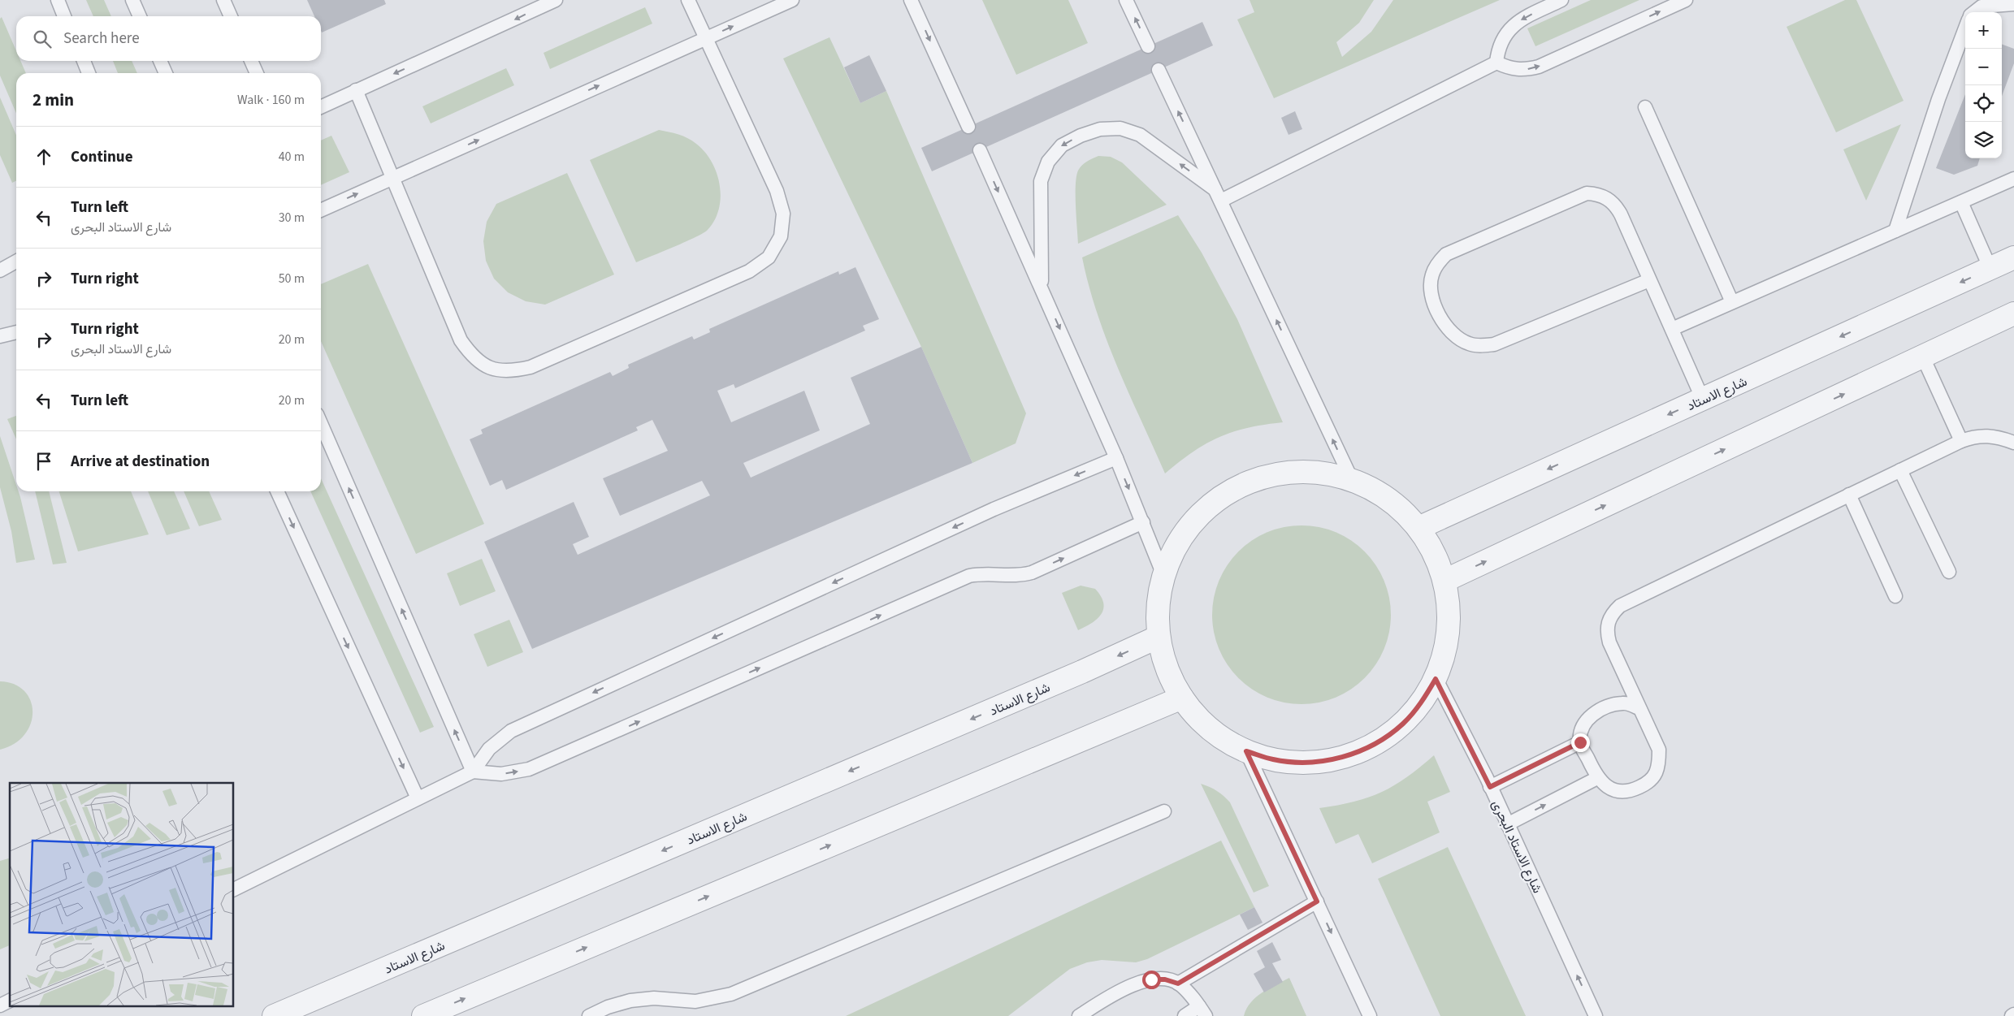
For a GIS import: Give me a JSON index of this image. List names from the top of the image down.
{
  "streets": {
    "street": ["شارع الاستاد"],
    "lane": ["شارع الاستاد البحرى"]
  },
  "one_way": ["شارع الاستاد البحرى"],
  "page": {
    "map_buttons": ["+", "−"],
    "search": "Search here",
    "heading": ["2 min", "Walk · 160 m"],
    "list": [
      ["Continue", "40 m"],
      ["Turn left", "شارع الاستاد البحرى", "30 m"],
      ["Turn right", "50 m"],
      ["Turn right", "شارع الاستاد البحرى", "20 m"],
      ["Turn left", "20 m"],
      "Arrive at destination"
    ]
  }
}
